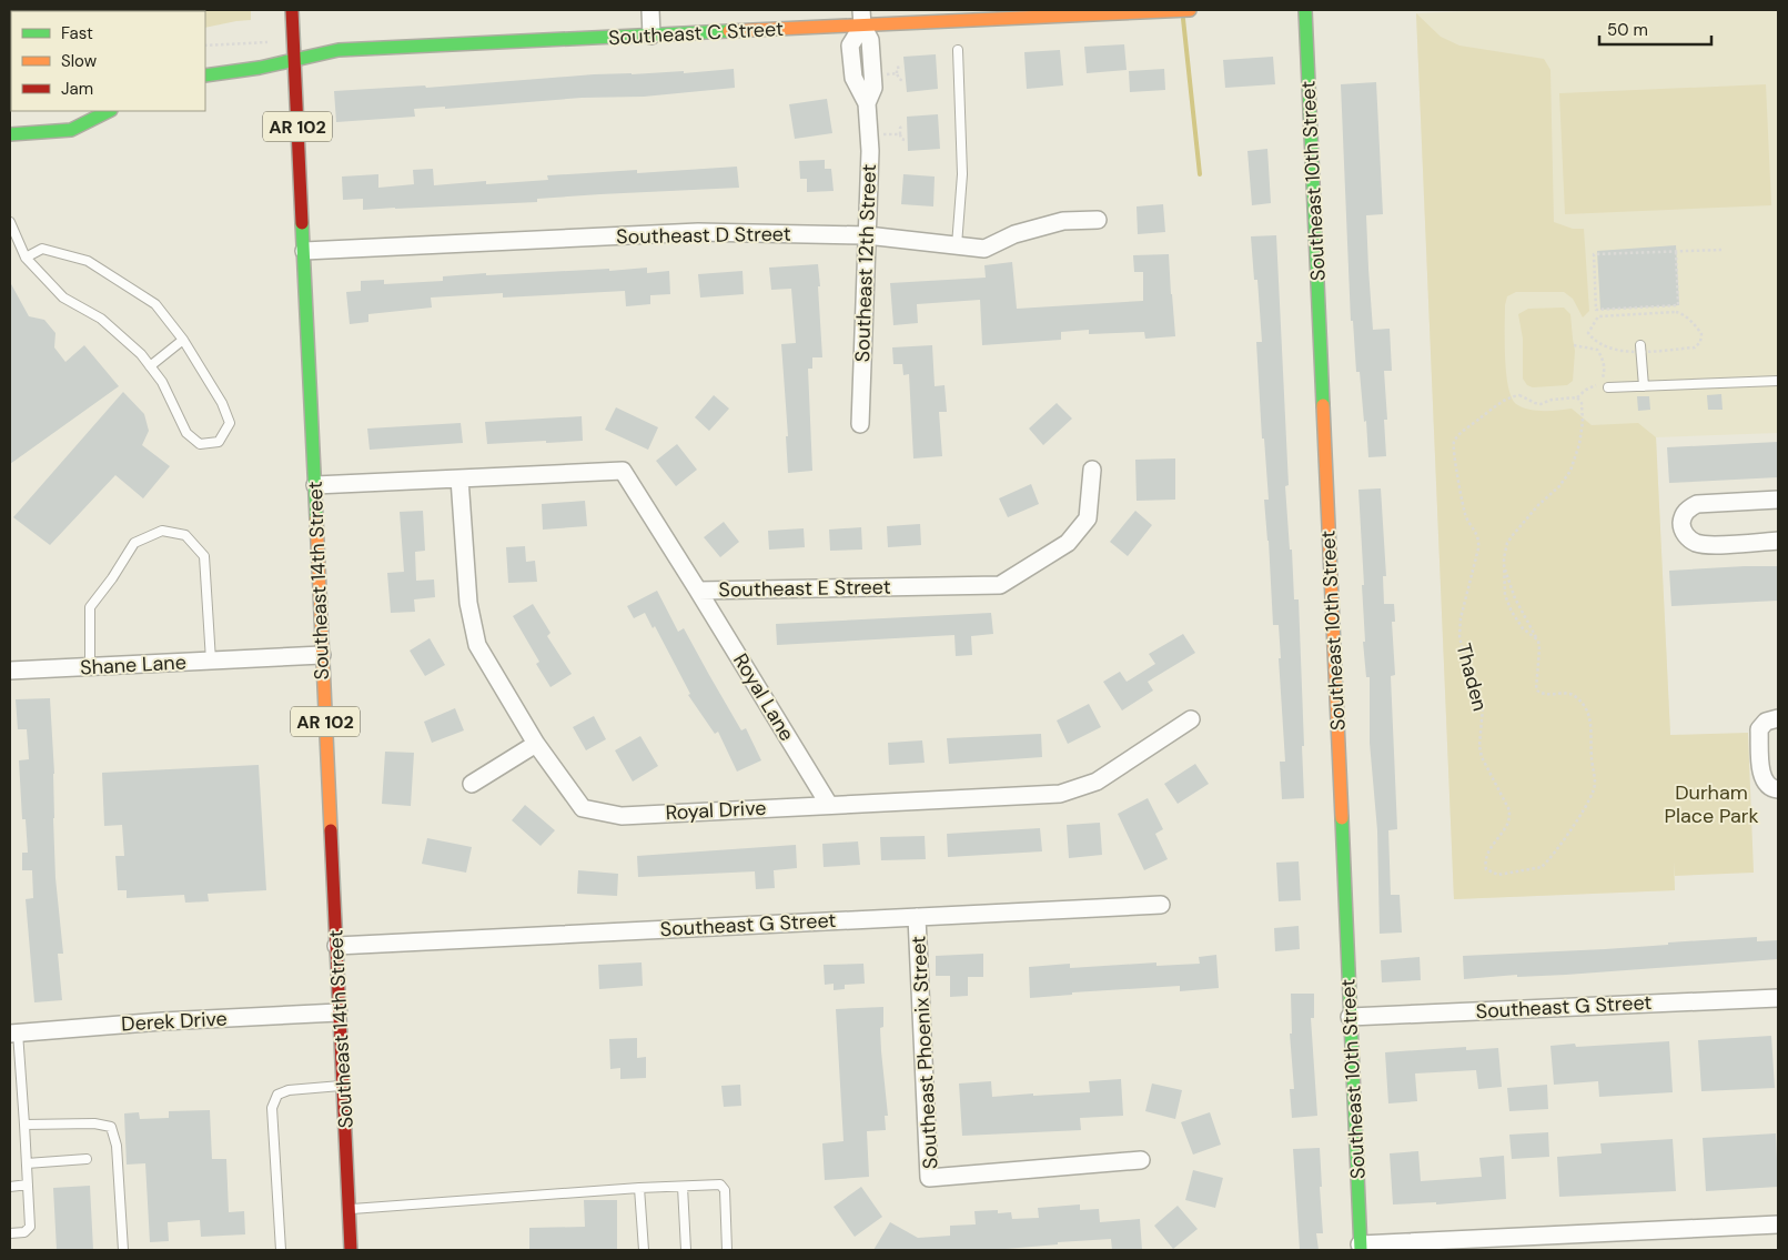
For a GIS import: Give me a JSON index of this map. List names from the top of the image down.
{
  "streets": {
    "street": [
      "Southeast C Street",
      "AR 102",
      "Southeast 10th Street",
      "Southeast D Street",
      "Southeast 12th Street",
      "Southeast 14th Street",
      "Southeast E Street",
      "Shane Lane",
      "Royal Lane",
      "Royal Drive",
      "Southeast G Street",
      "Derek Drive",
      "Southeast Phoenix Street"
    ],
    "path": ["Thaden"]
  },
  "crossings": [
    ["Southeast C Street", "Southeast 12th Street"],
    ["Southeast C Street", "Southeast 14th Street"],
    ["Southeast 10th Street", "Southeast G Street"],
    ["Southeast D Street", "Southeast 12th Street"],
    ["Southeast D Street", "Southeast 14th Street"],
    ["Southeast 14th Street", "Southeast E Street"],
    ["Southeast 14th Street", "Shane Lane"],
    ["Southeast 14th Street", "Southeast G Street"],
    ["Southeast 14th Street", "Derek Drive"],
    ["Southeast E Street", "Royal Lane"],
    ["Southeast E Street", "Royal Drive"],
    ["Royal Lane", "Royal Drive"],
    ["Southeast G Street", "Southeast Phoenix Street"]
  ],
  "parks": ["Durham Place Park"],
  "legend": ["Fast", "Slow", "Jam"],
  "scale_bar": "50 m"
}
